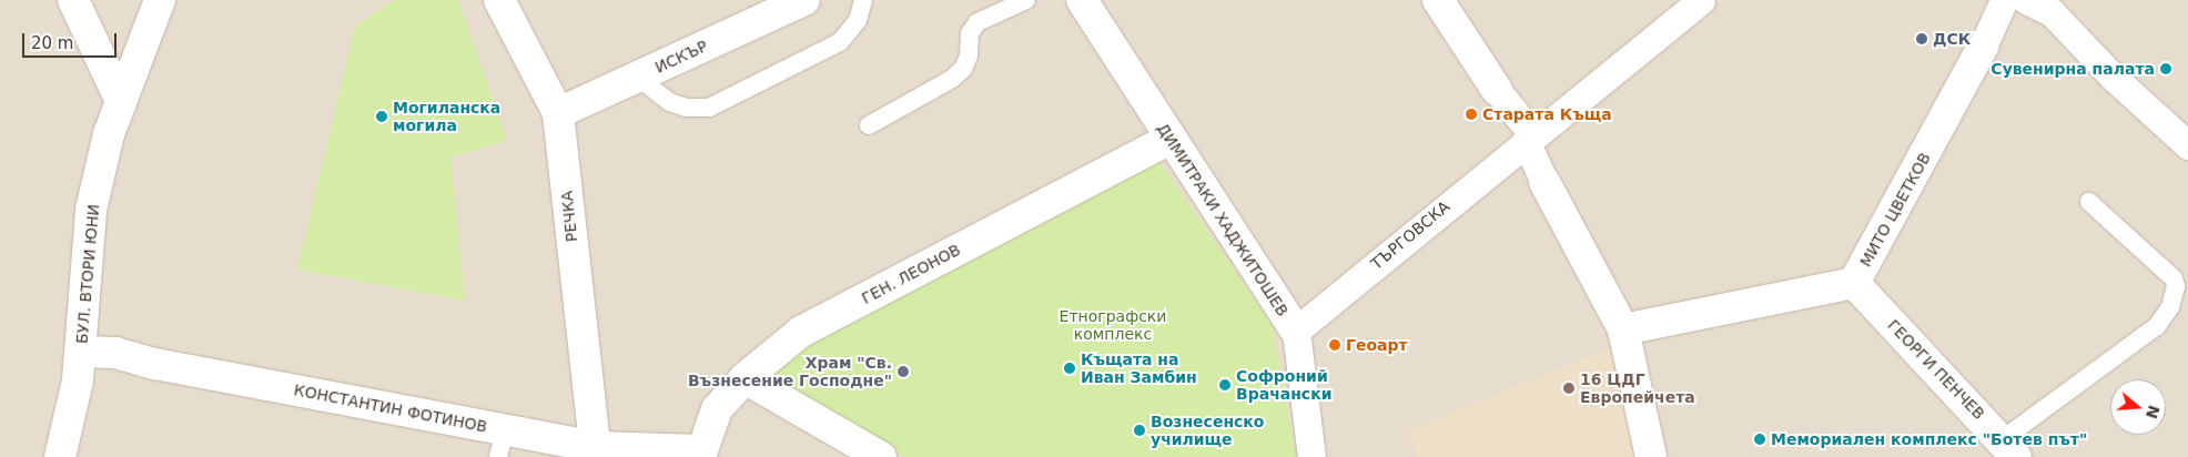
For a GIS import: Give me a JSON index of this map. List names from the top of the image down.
{
  "streets": {
    "street": [
      "ИСКЪР",
      "МИТО ЦВЕТКОВ",
      "РЕЧКА",
      "ДИМИТРАКИ ХАДЖИТОШЕВ",
      "ТЪРГОВСКА",
      "БУЛ. ВТОРИ ЮНИ",
      "ГЕН. ЛЕОНОВ",
      "ГЕОРГИ ПЕНЧЕВ",
      "КОНСТАНТИН ФОТИНОВ"
    ]
  },
  "crossings": [
    ["ИСКЪР", "РЕЧКА"],
    ["МИТО ЦВЕТКОВ", "ГЕОРГИ ПЕНЧЕВ"],
    ["РЕЧКА", "КОНСТАНТИН ФОТИНОВ"],
    ["ДИМИТРАКИ ХАДЖИТОШЕВ", "ТЪРГОВСКА"],
    ["ДИМИТРАКИ ХАДЖИТОШЕВ", "ГЕН. ЛЕОНОВ"],
    ["БУЛ. ВТОРИ ЮНИ", "КОНСТАНТИН ФОТИНОВ"],
    ["ГЕН. ЛЕОНОВ", "КОНСТАНТИН ФОТИНОВ"]
  ],
  "parks": ["Етнографски комплекс"],
  "places": [
    "ДСК",
    "Сувенирна палата",
    "Старата Къща",
    "Могиланска могила",
    "Геоарт",
    "Къщата на Иван Замбин",
    "Храм \"Св. Възнесение Господне\"",
    "Софроний Врачански",
    "16 ЦДГ Европейчета",
    "Вознесенско училище",
    "Мемориален комплекс \"Ботев път\""
  ],
  "scale_bar": "20 m",
  "north": "right"
}
